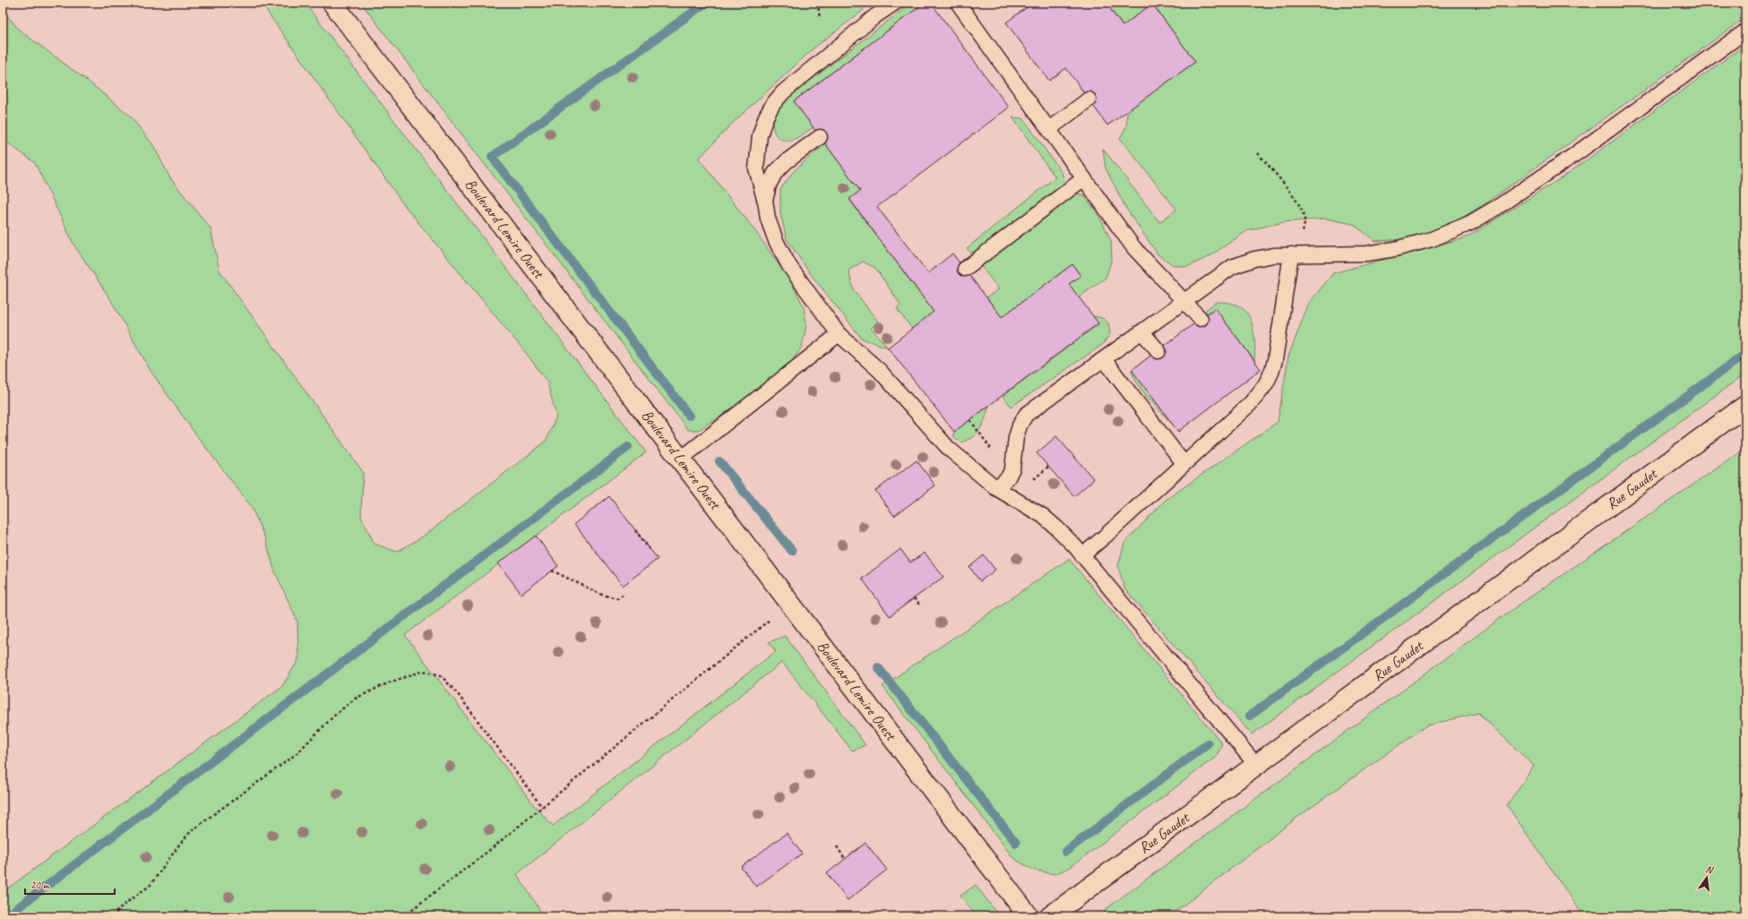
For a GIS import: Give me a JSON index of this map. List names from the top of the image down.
{
  "streets": {
    "main road": ["Boulevard Lemire Ouest", "Rue Gaudet"]
  },
  "scale_bar": "20 m",
  "north": "top"
}
